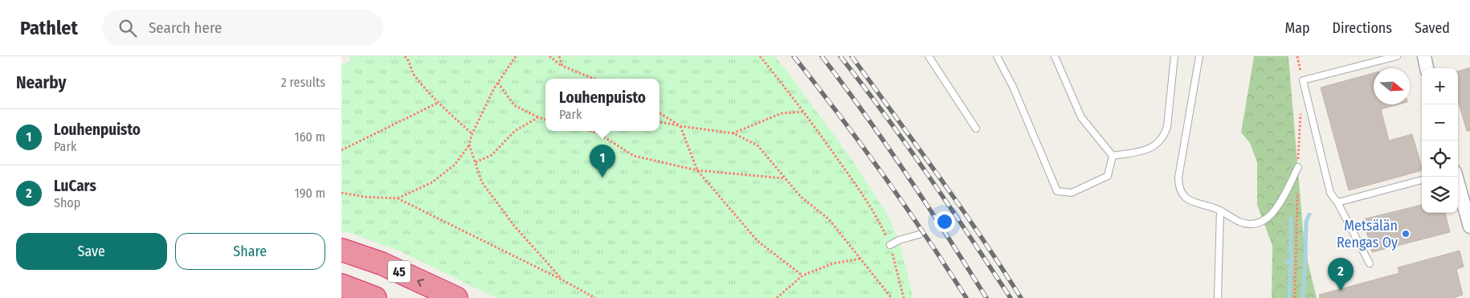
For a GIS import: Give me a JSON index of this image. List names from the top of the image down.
{
  "streets": {
    "highway": ["45"]
  },
  "places": ["Metsälän Rengas Oy"],
  "north": "right",
  "page": {
    "header": "Pathlet",
    "search": "Search here",
    "nav": ["Map", "Directions", "Saved"],
    "heading": ["Nearby", "2 results"],
    "map_buttons": ["+", "−"],
    "popup": ["Louhenpuisto", "Park"],
    "list": [
      {
        "mark": "1",
        "name": "Louhenpuisto",
        "note": "Park",
        "value": "160 m"
      },
      {
        "mark": "2",
        "name": "LuCars",
        "note": "Shop",
        "value": "190 m"
      }
    ],
    "pins": ["1", "2"],
    "buttons": ["Save", "Share"]
  }
}
